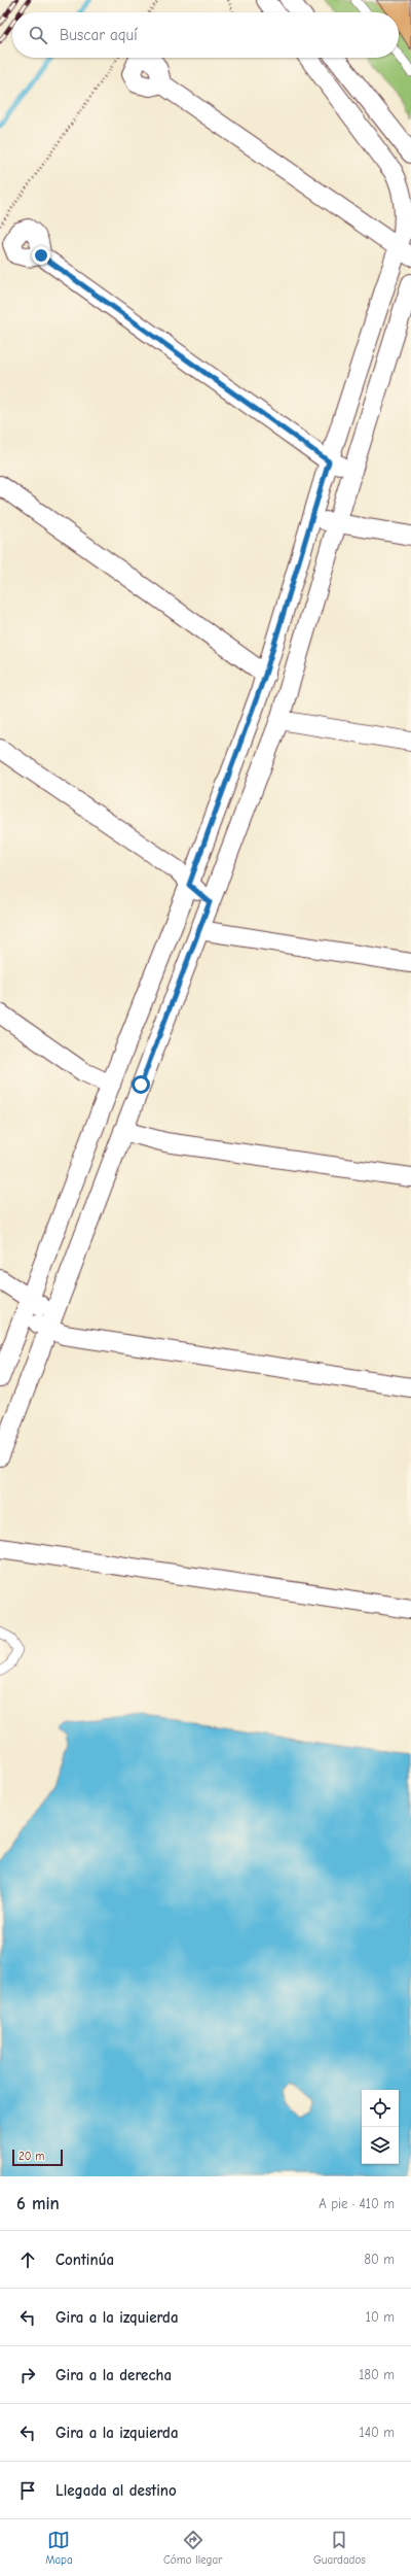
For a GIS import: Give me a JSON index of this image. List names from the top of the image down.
{
  "scale_bar": "20 m",
  "page": {
    "search": "Buscar aquí",
    "scale": "20 m",
    "heading": ["6 min", "A pie · 410 m"],
    "list": [
      ["Continúa", "80 m"],
      ["Gira a la izquierda", "10 m"],
      ["Gira a la derecha", "180 m"],
      ["Gira a la izquierda", "140 m"],
      "Llegada al destino"
    ],
    "nav": ["Mapa", "Cómo llegar", "Guardados"]
  }
}
